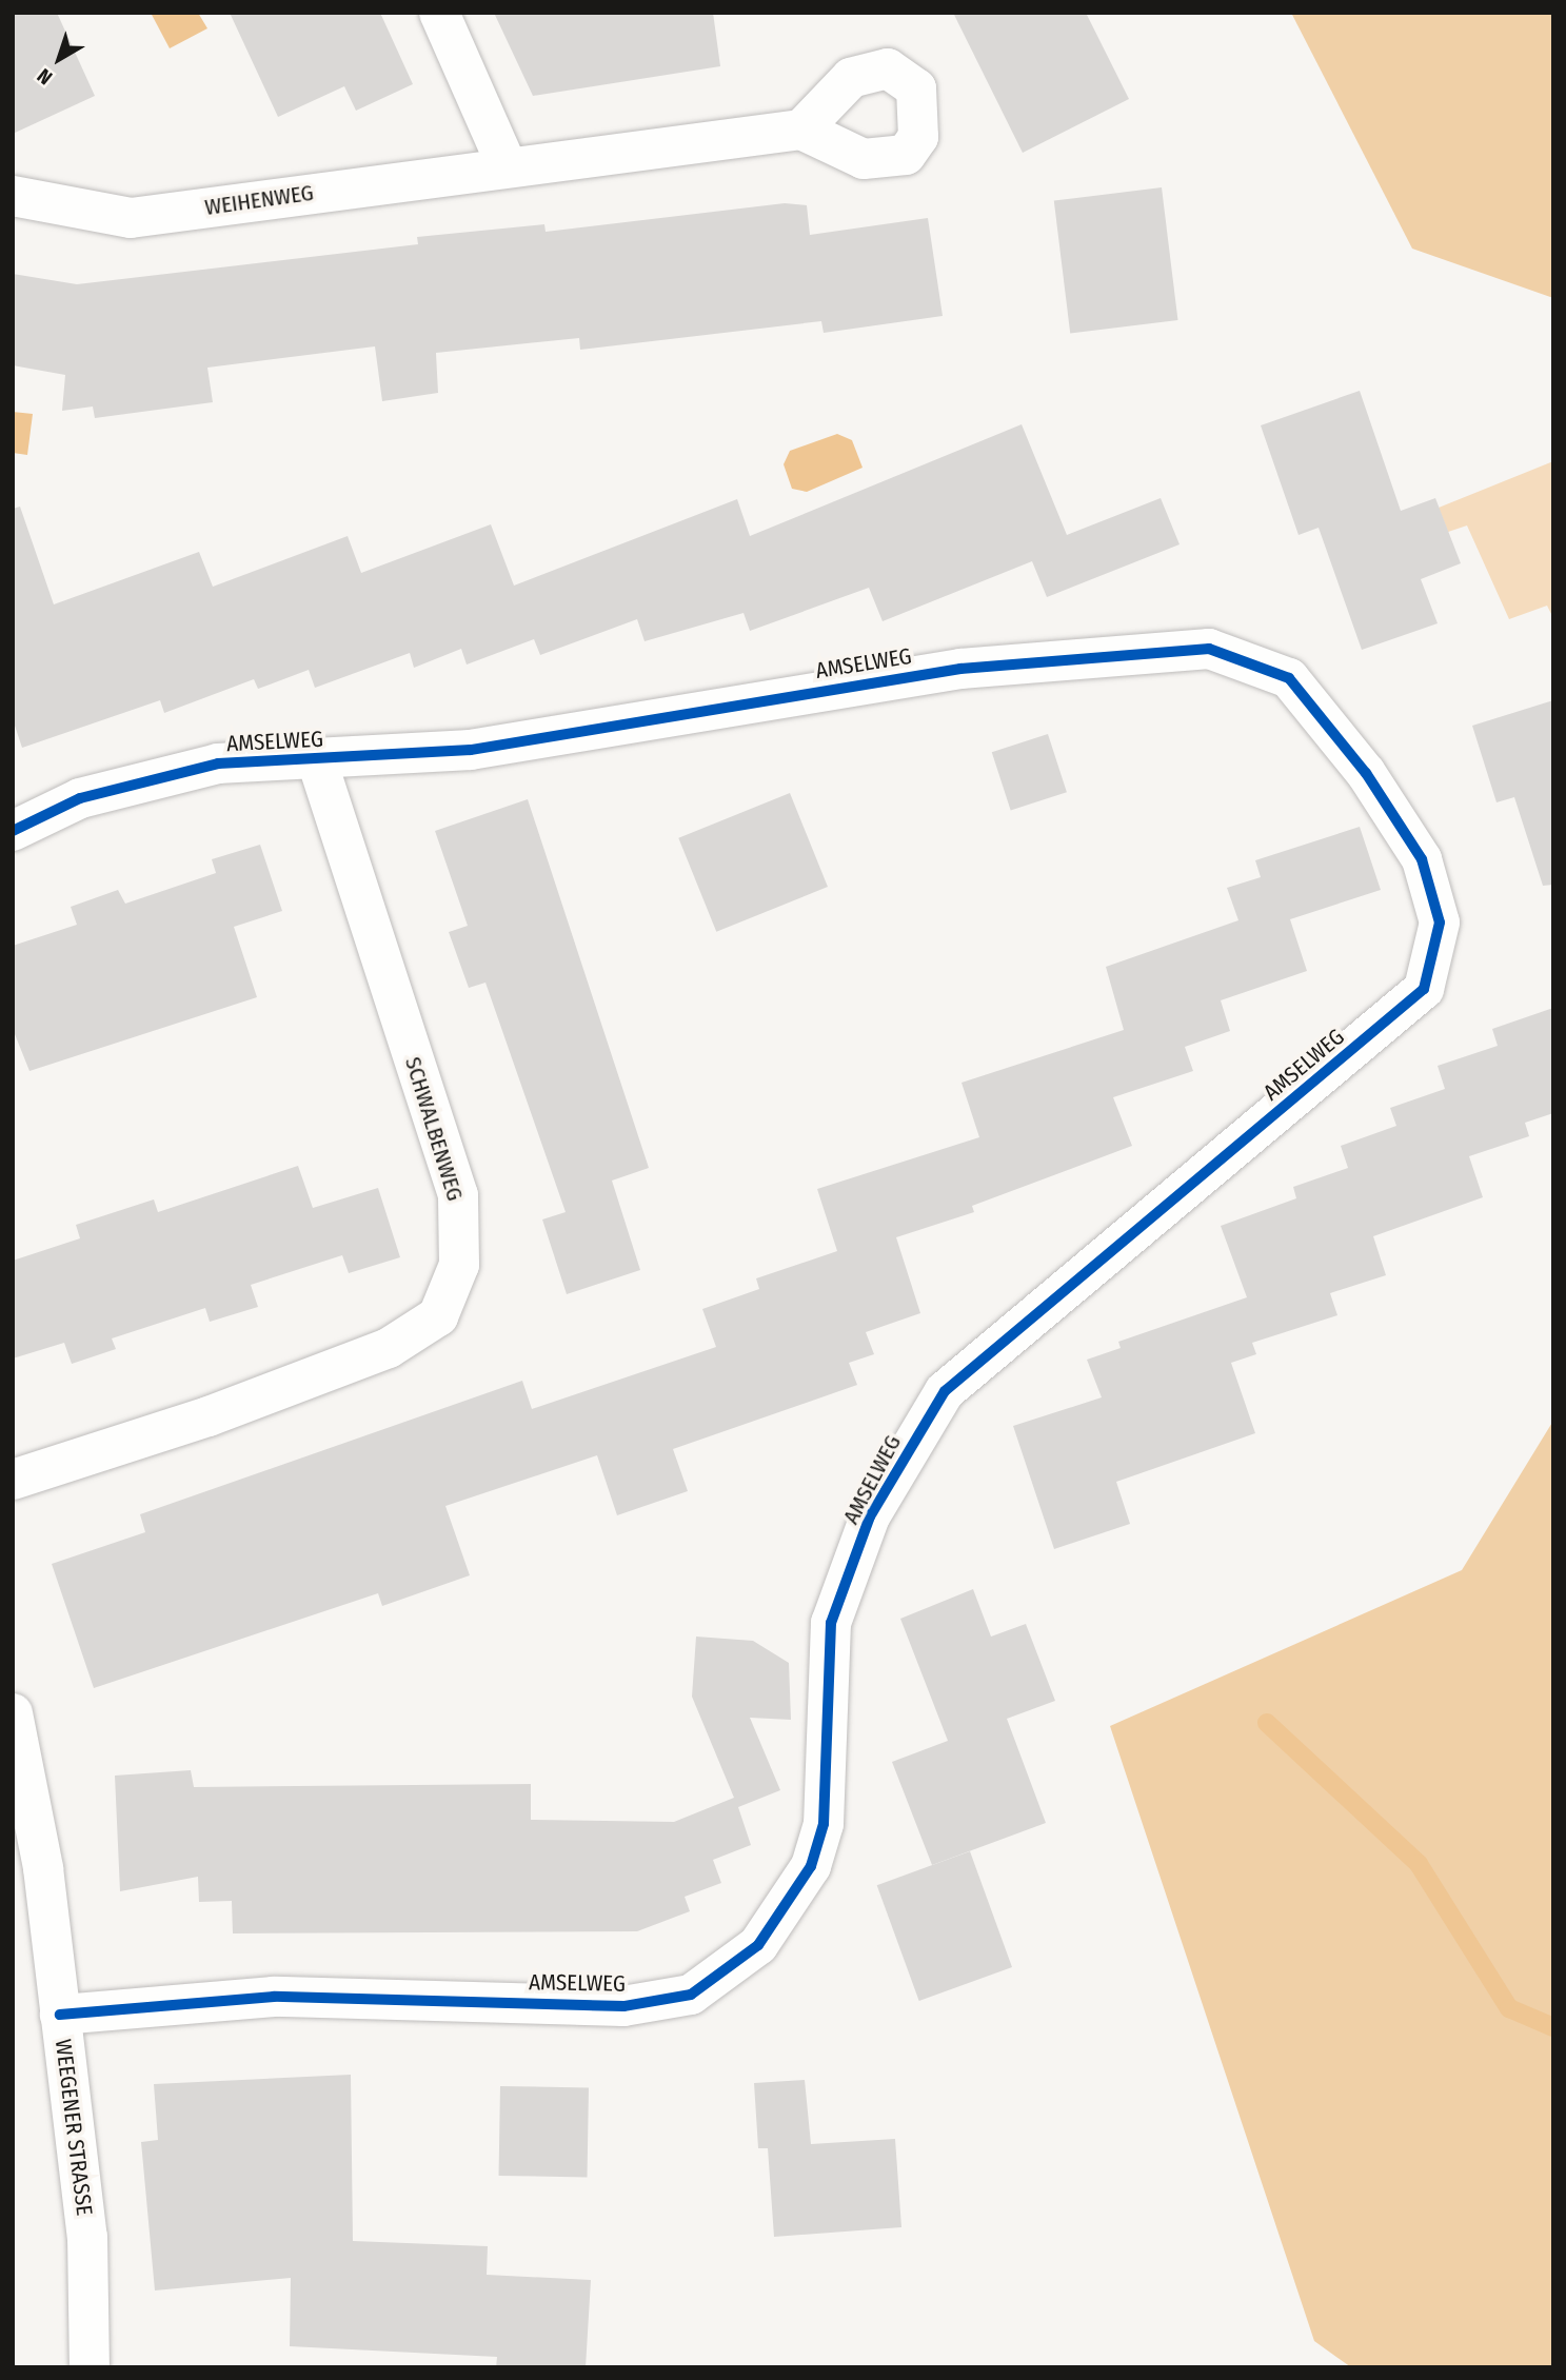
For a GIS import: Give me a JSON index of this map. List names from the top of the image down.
{
  "streets": {
    "street": [
      "WEIHENWEG",
      "AMSELWEG",
      "SCHWALBENWEG",
      "WEEGENER STRASSE"
    ]
  },
  "crossings": [
    ["AMSELWEG", "SCHWALBENWEG"],
    ["AMSELWEG", "WEEGENER STRASSE"]
  ],
  "north": "bottom left"
}
